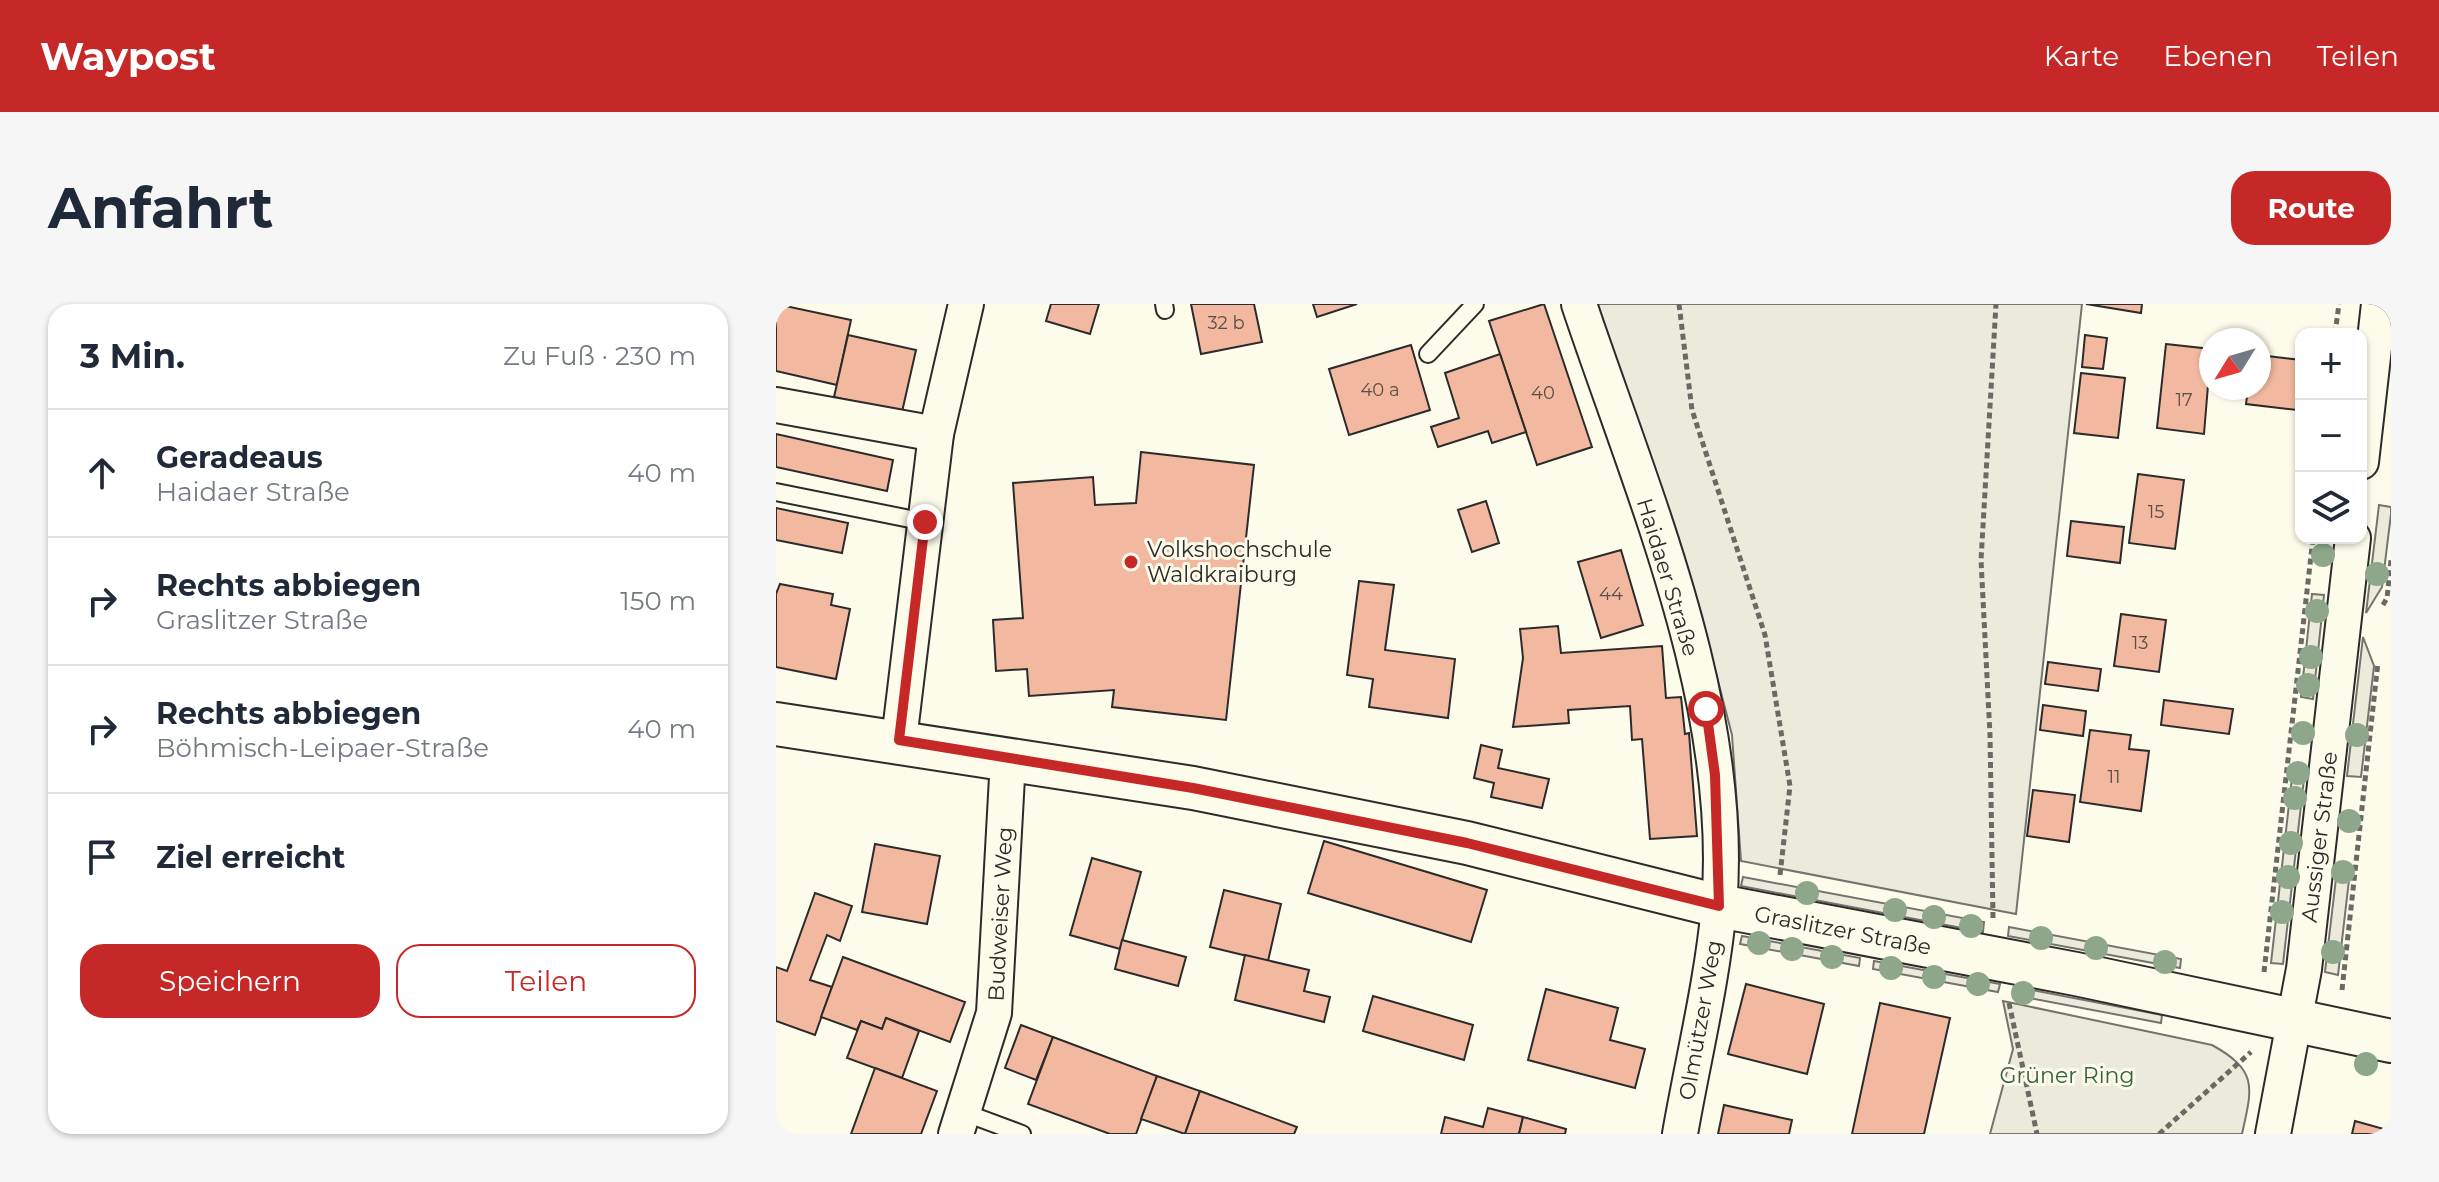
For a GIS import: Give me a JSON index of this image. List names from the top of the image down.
{
  "streets": {
    "street": [
      "Haidaer Straße",
      "Aussiger Straße",
      "Budweiser Weg",
      "Graslitzer Straße",
      "Olmützer Weg"
    ]
  },
  "crossings": [
    ["Haidaer Straße", "Graslitzer Straße"],
    ["Haidaer Straße", "Olmützer Weg"],
    ["Aussiger Straße", "Graslitzer Straße"],
    ["Budweiser Weg", "Graslitzer Straße"],
    ["Graslitzer Straße", "Olmützer Weg"]
  ],
  "parks": ["Grüner Ring"],
  "places": ["Volkshochschule Waldkraiburg"],
  "house_numbers": [
    "32 b",
    "40 a",
    "40",
    "17",
    "15",
    "44",
    "13",
    "11"
  ],
  "north": "bottom left",
  "page": {
    "header": "Waypost",
    "nav": ["Karte", "Ebenen", "Teilen"],
    "buttons": [
      "Route",
      ["Speichern", "Teilen"]
    ],
    "title": "Anfahrt",
    "heading": ["3 Min.", "Zu Fuß · 230 m"],
    "map_buttons": ["+", "−"],
    "list": [
      ["Geradeaus", "Haidaer Straße", "40 m"],
      ["Rechts abbiegen", "Graslitzer Straße", "150 m"],
      ["Rechts abbiegen", "Böhmisch-Leipaer-Straße", "40 m"],
      "Ziel erreicht"
    ]
  }
}
